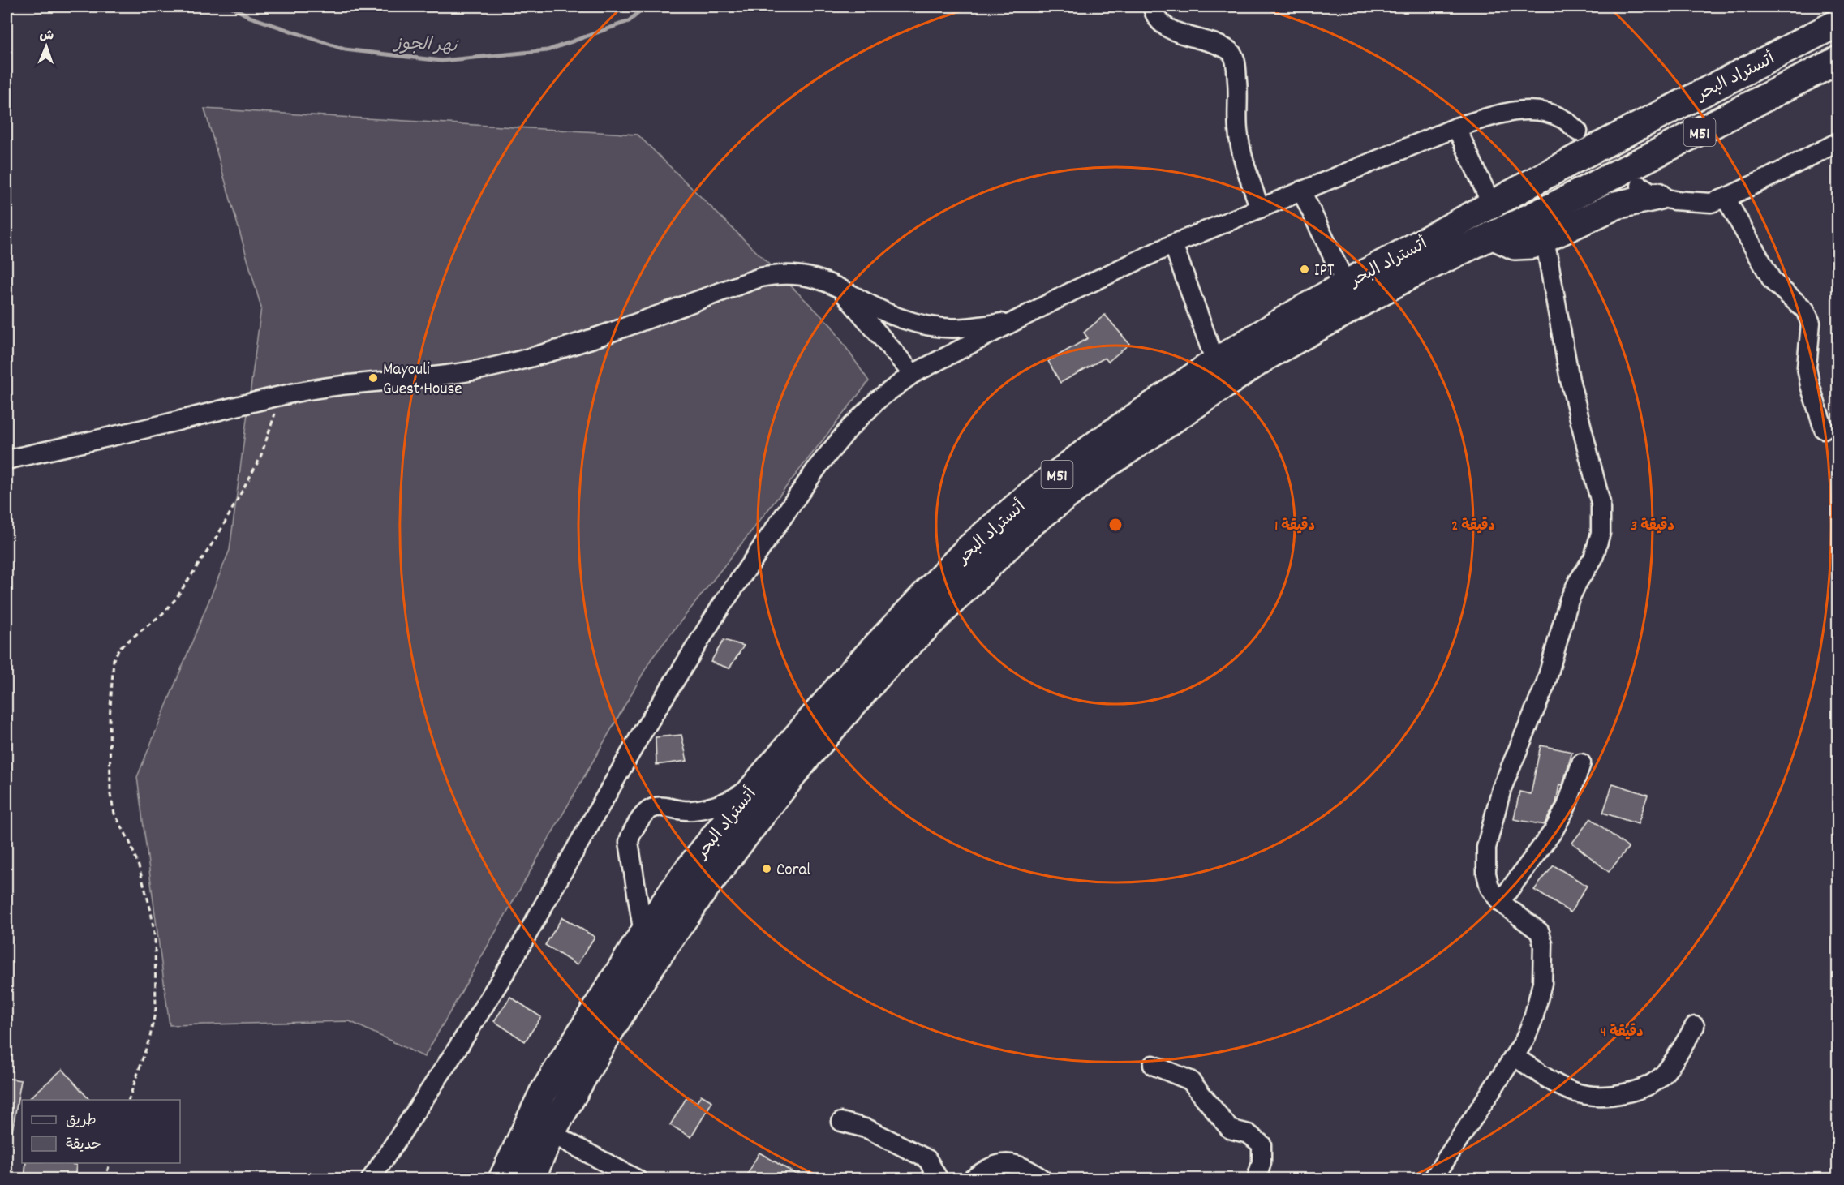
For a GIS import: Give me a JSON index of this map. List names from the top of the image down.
{
  "streets": {
    "highway": ["أتستراد البحر", "M51"]
  },
  "water": ["نهر الجوز"],
  "places": ["IPT", "Mayouli Guest House", "Coral"],
  "legend": ["طريق", "حديقة"],
  "north": "top",
  "rings": [
    "1 دقيقة",
    "2 دقيقة",
    "3 دقيقة",
    "4 دقيقة"
  ]
}
